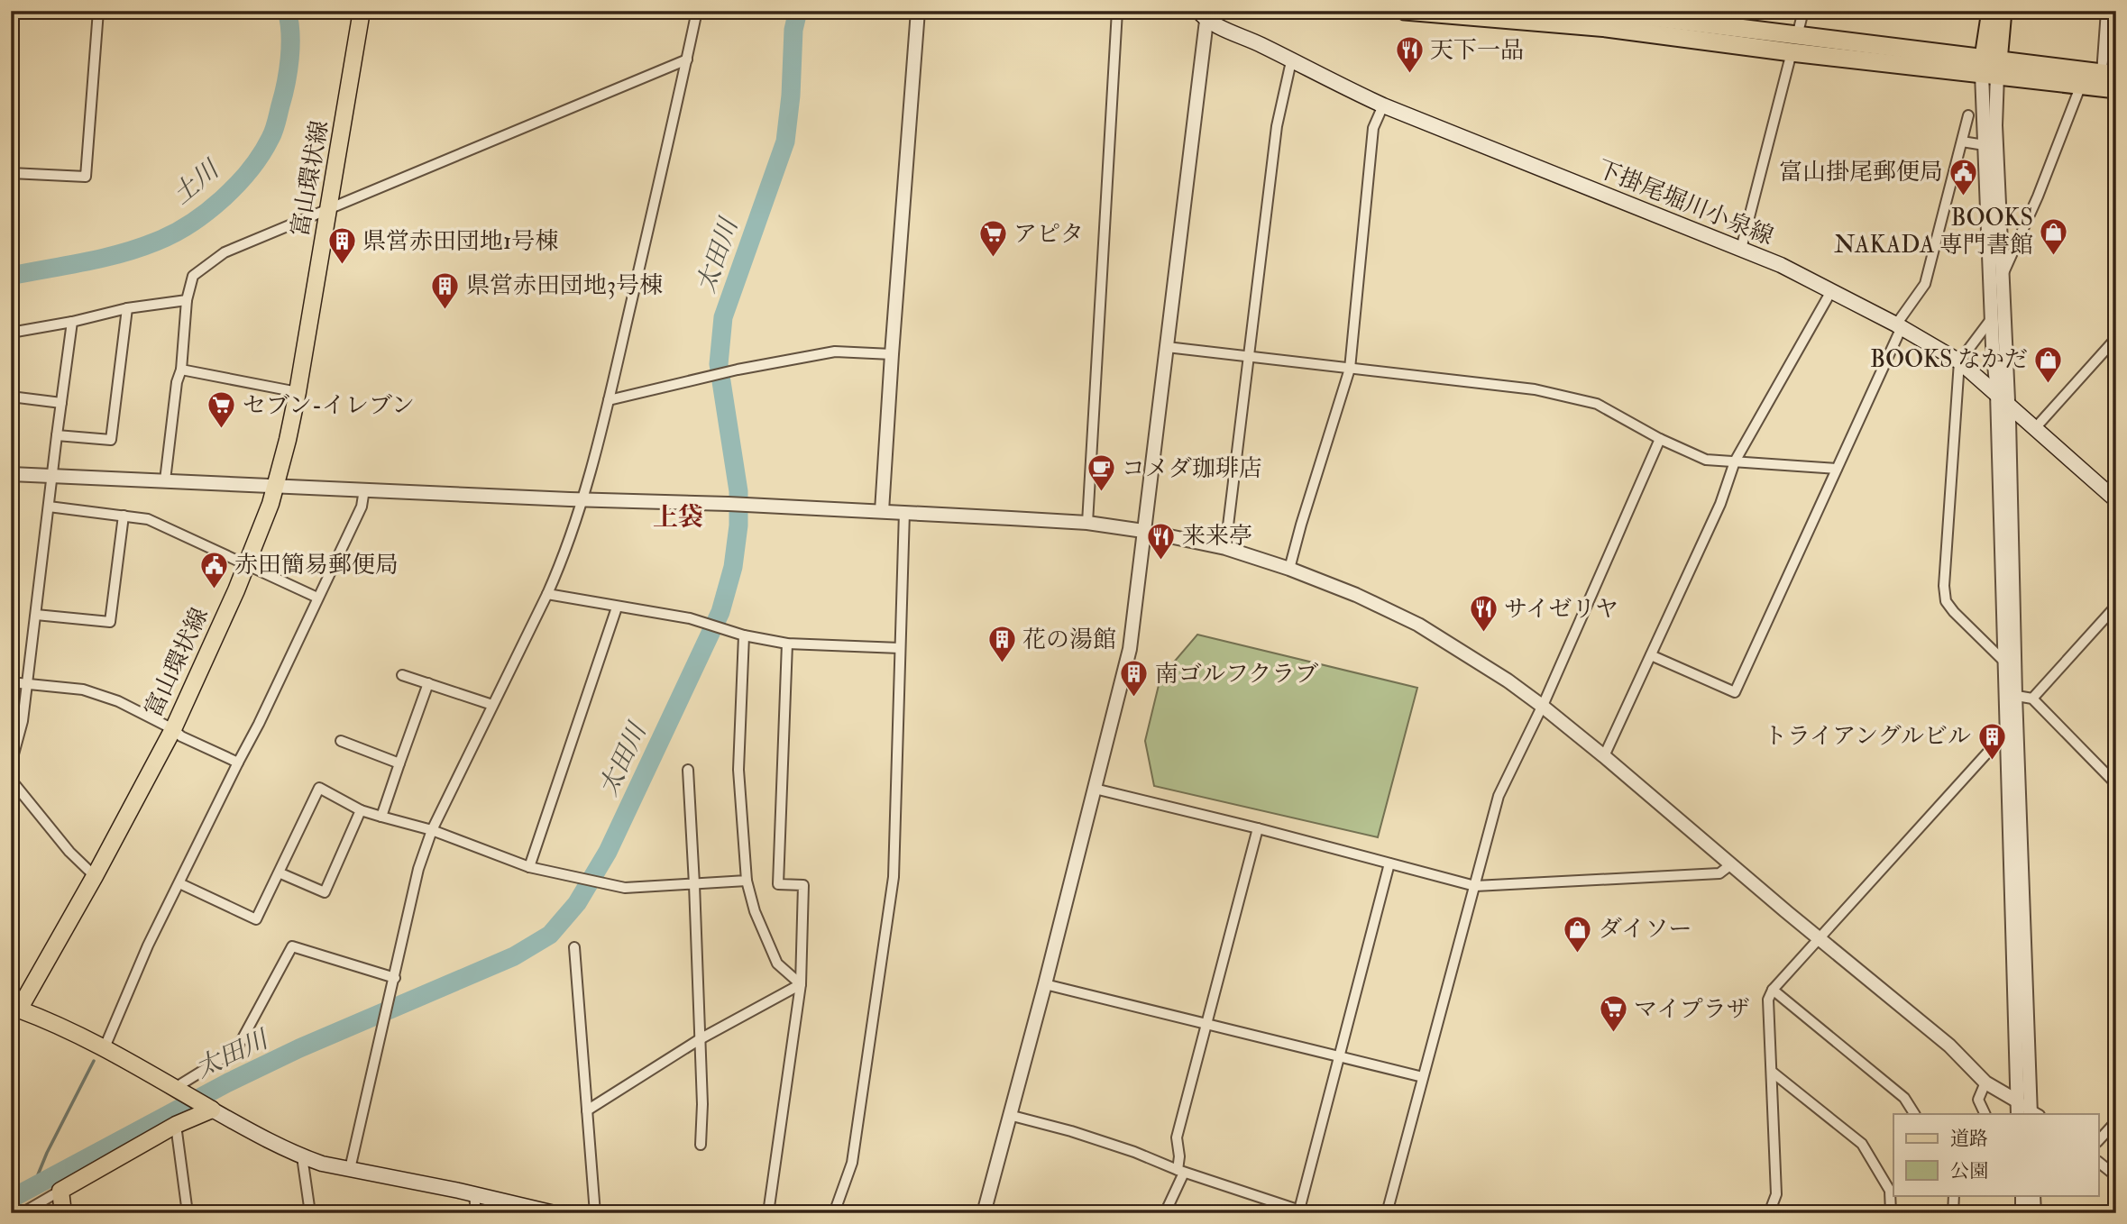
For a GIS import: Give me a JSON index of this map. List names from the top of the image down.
{
  "streets": {
    "main road": ["富山環状線", "下掛尾堀川小泉線"]
  },
  "districts": ["上袋"],
  "water": ["土川", "太田川"],
  "places": {
    "restaurant": ["天下一品", "来来亭", "サイゼリヤ"],
    "public building": ["富山掛尾郵便局", "赤田簡易郵便局"],
    "shop": ["BOOKS NAKADA 専門書館", "BOOKS なかだ", "ダイソー"],
    "supermarket": ["アピタ", "セブン-イレブン", "マイプラザ"],
    "building": [
      "県営赤田団地1号棟",
      "県営赤田団地3号棟",
      "花の湯館",
      "南ゴルフクラブ",
      "トライアングルビル"
    ],
    "cafe": ["コメダ珈琲店"]
  },
  "legend": ["道路", "公園"]
}
